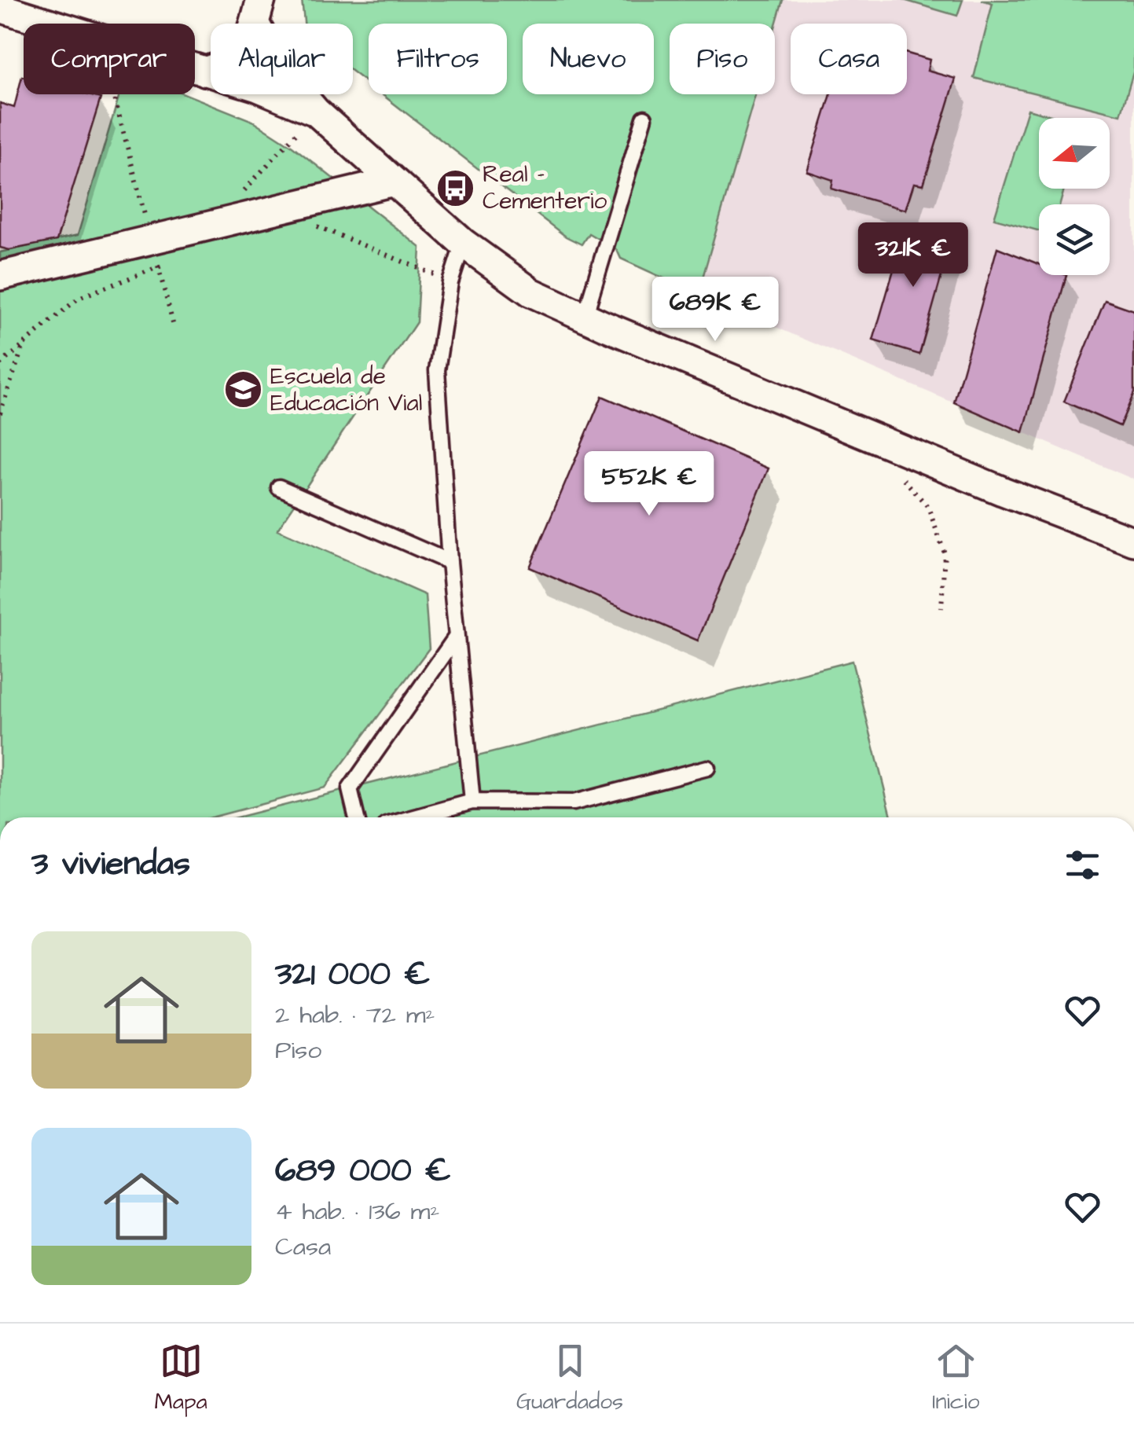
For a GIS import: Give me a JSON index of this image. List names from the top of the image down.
{
  "places": {
    "bus stop": ["Real - Cementerio"],
    "school or university": ["Escuela de Educación Vial"]
  },
  "north": "left",
  "page": {
    "chip": [
      "Comprar",
      "Alquilar",
      "Filtros",
      "Nuevo",
      "Piso",
      "Casa"
    ],
    "price": ["321K €", "689K €", "552K €"],
    "heading": "3 viviendas",
    "list": [
      {
        "name": "321 000 €",
        "note": "2 hab. · 72 m² · Piso"
      },
      {
        "name": "689 000 €",
        "note": "4 hab. · 136 m² · Casa"
      }
    ],
    "tabs": ["Mapa", "Guardados", "Inicio"]
  }
}
